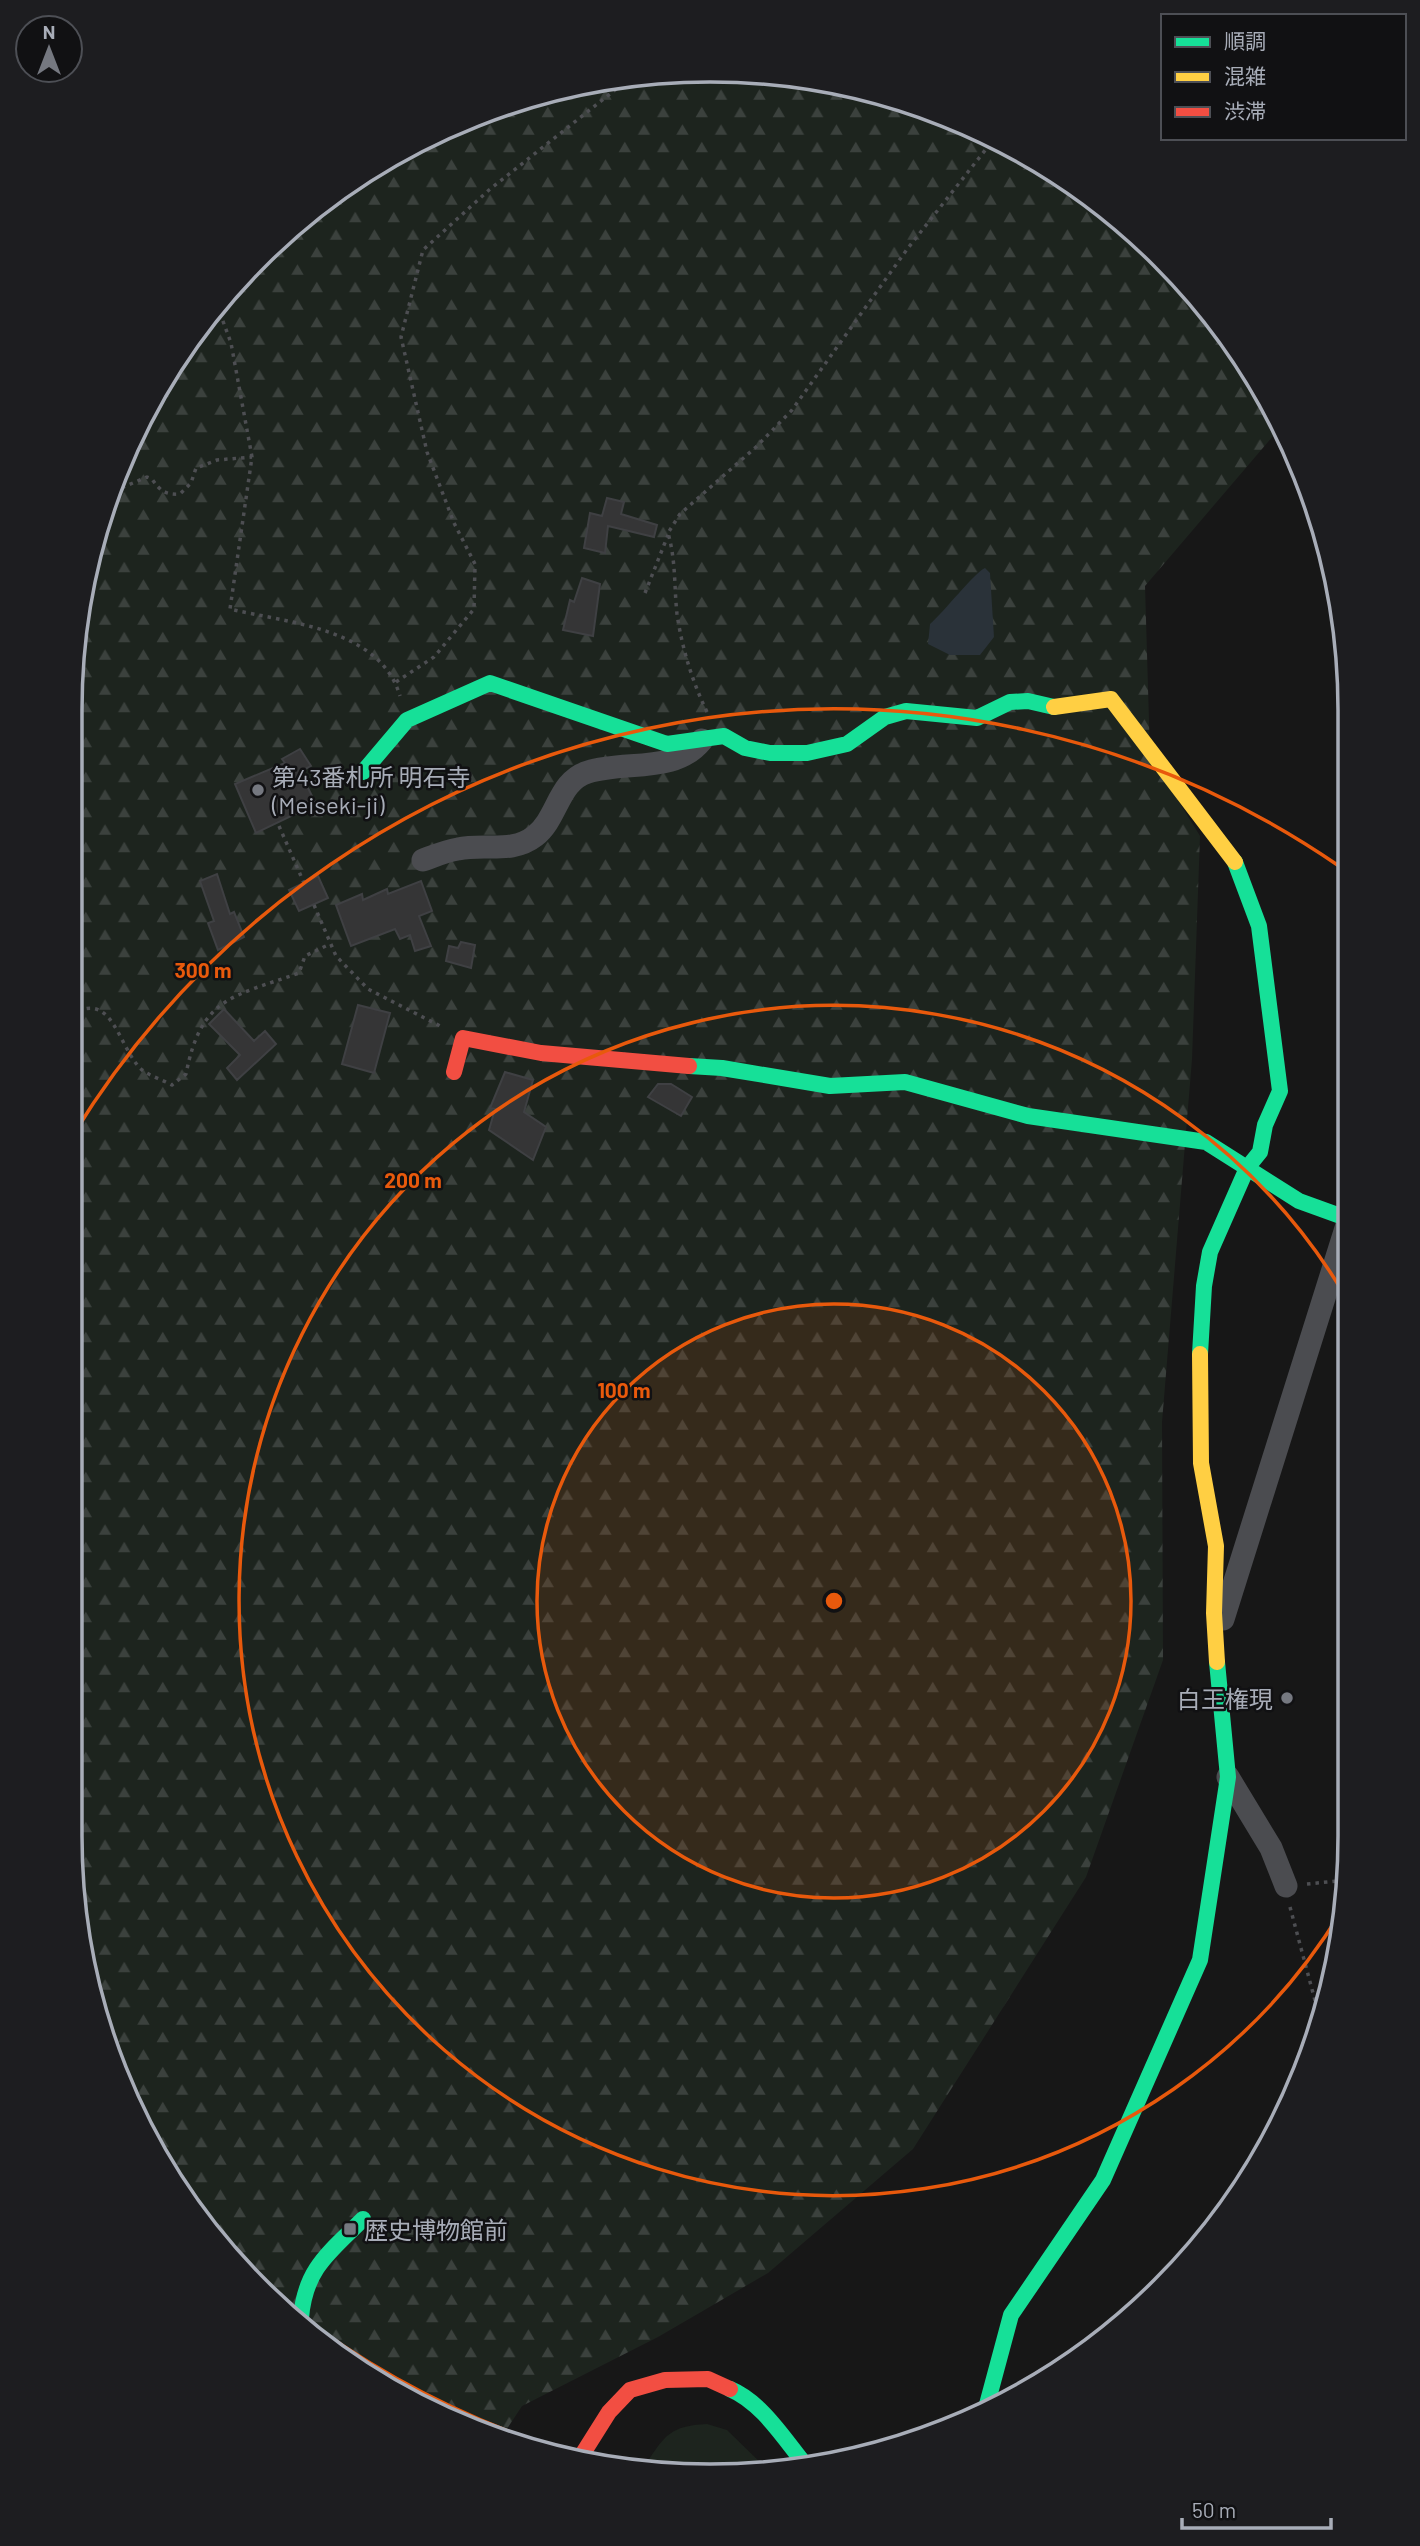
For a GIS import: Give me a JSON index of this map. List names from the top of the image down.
{
  "places": {
    "other": ["第43番札所 明石寺 (Meiseki-ji)", "白王権現"],
    "transit": ["歴史博物館前"]
  },
  "legend": ["順調", "混雑", "渋滞"],
  "scale_bar": "50 m",
  "north": "top",
  "rings": ["300 m", "200 m", "100 m"]
}
